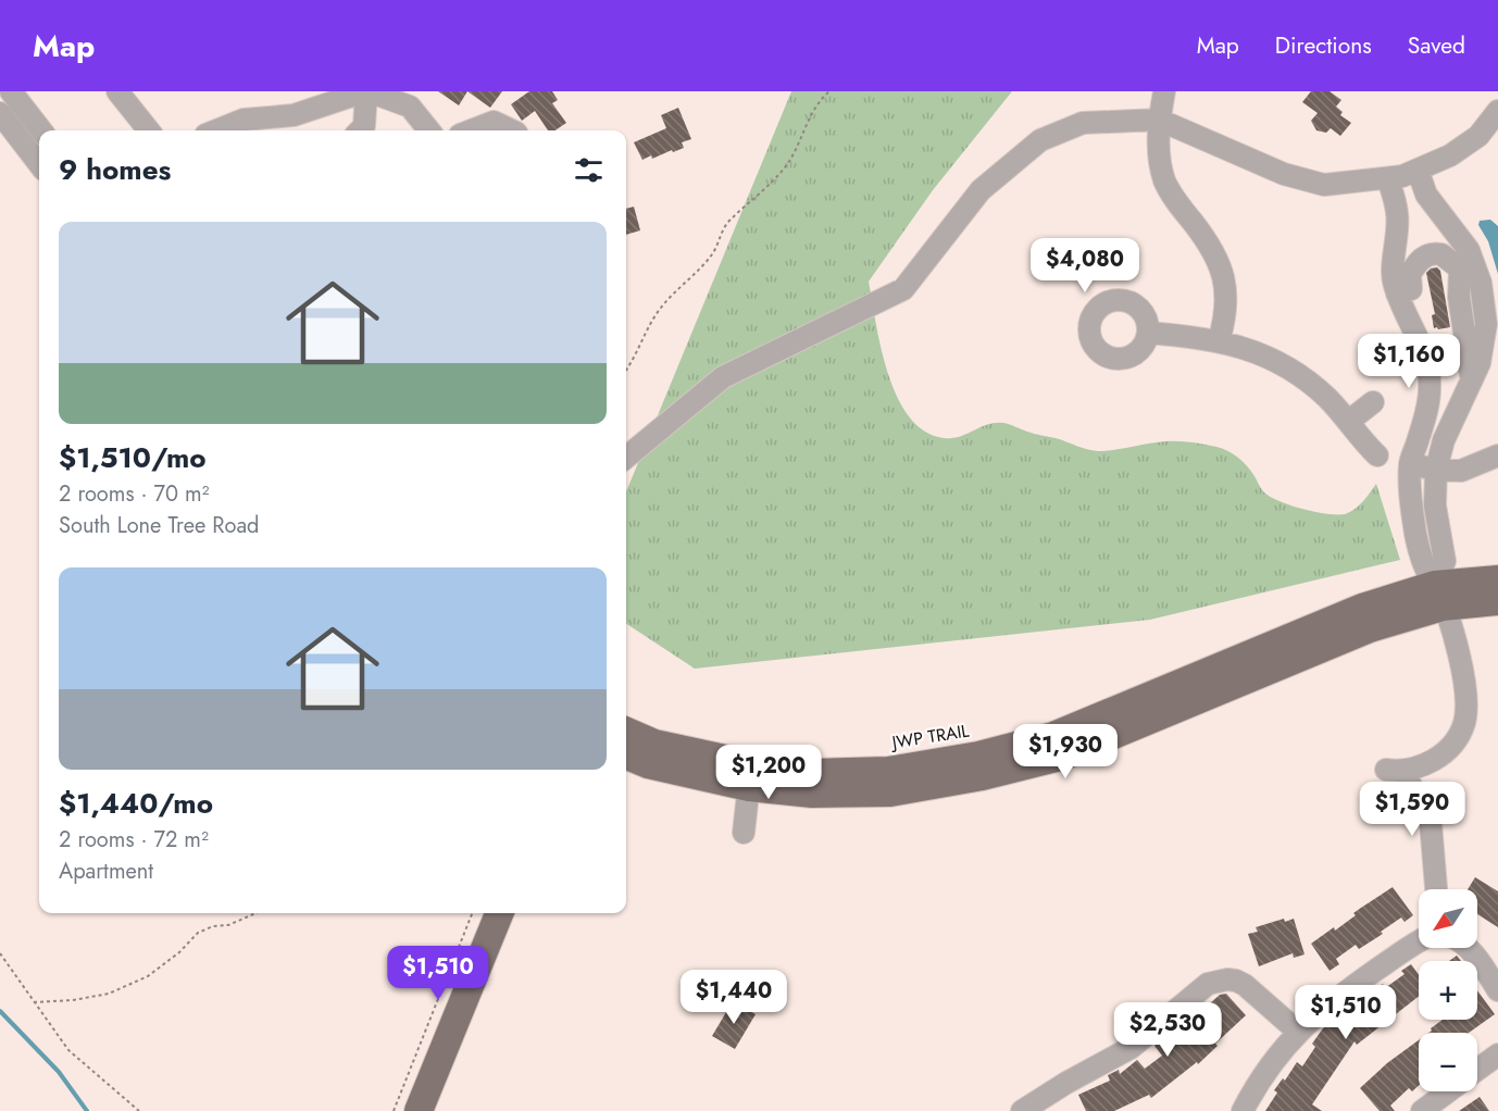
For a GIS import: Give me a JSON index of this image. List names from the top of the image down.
{
  "north": "bottom left",
  "page": {
    "header": "Map",
    "nav": ["Map", "Directions", "Saved"],
    "heading": "9 homes",
    "list": [
      {
        "name": "$1,510/mo",
        "note": "2 rooms · 70 m² · South Lone Tree Road"
      },
      {
        "name": "$1,440/mo",
        "note": "2 rooms · 72 m² · Apartment"
      }
    ],
    "price": [
      "$4,080",
      "$1,160",
      "$1,930",
      "$1,200",
      "$1,590",
      "$1,510",
      "$1,440",
      "$1,510",
      "$2,530"
    ],
    "map_buttons": ["+", "−"]
  }
}
